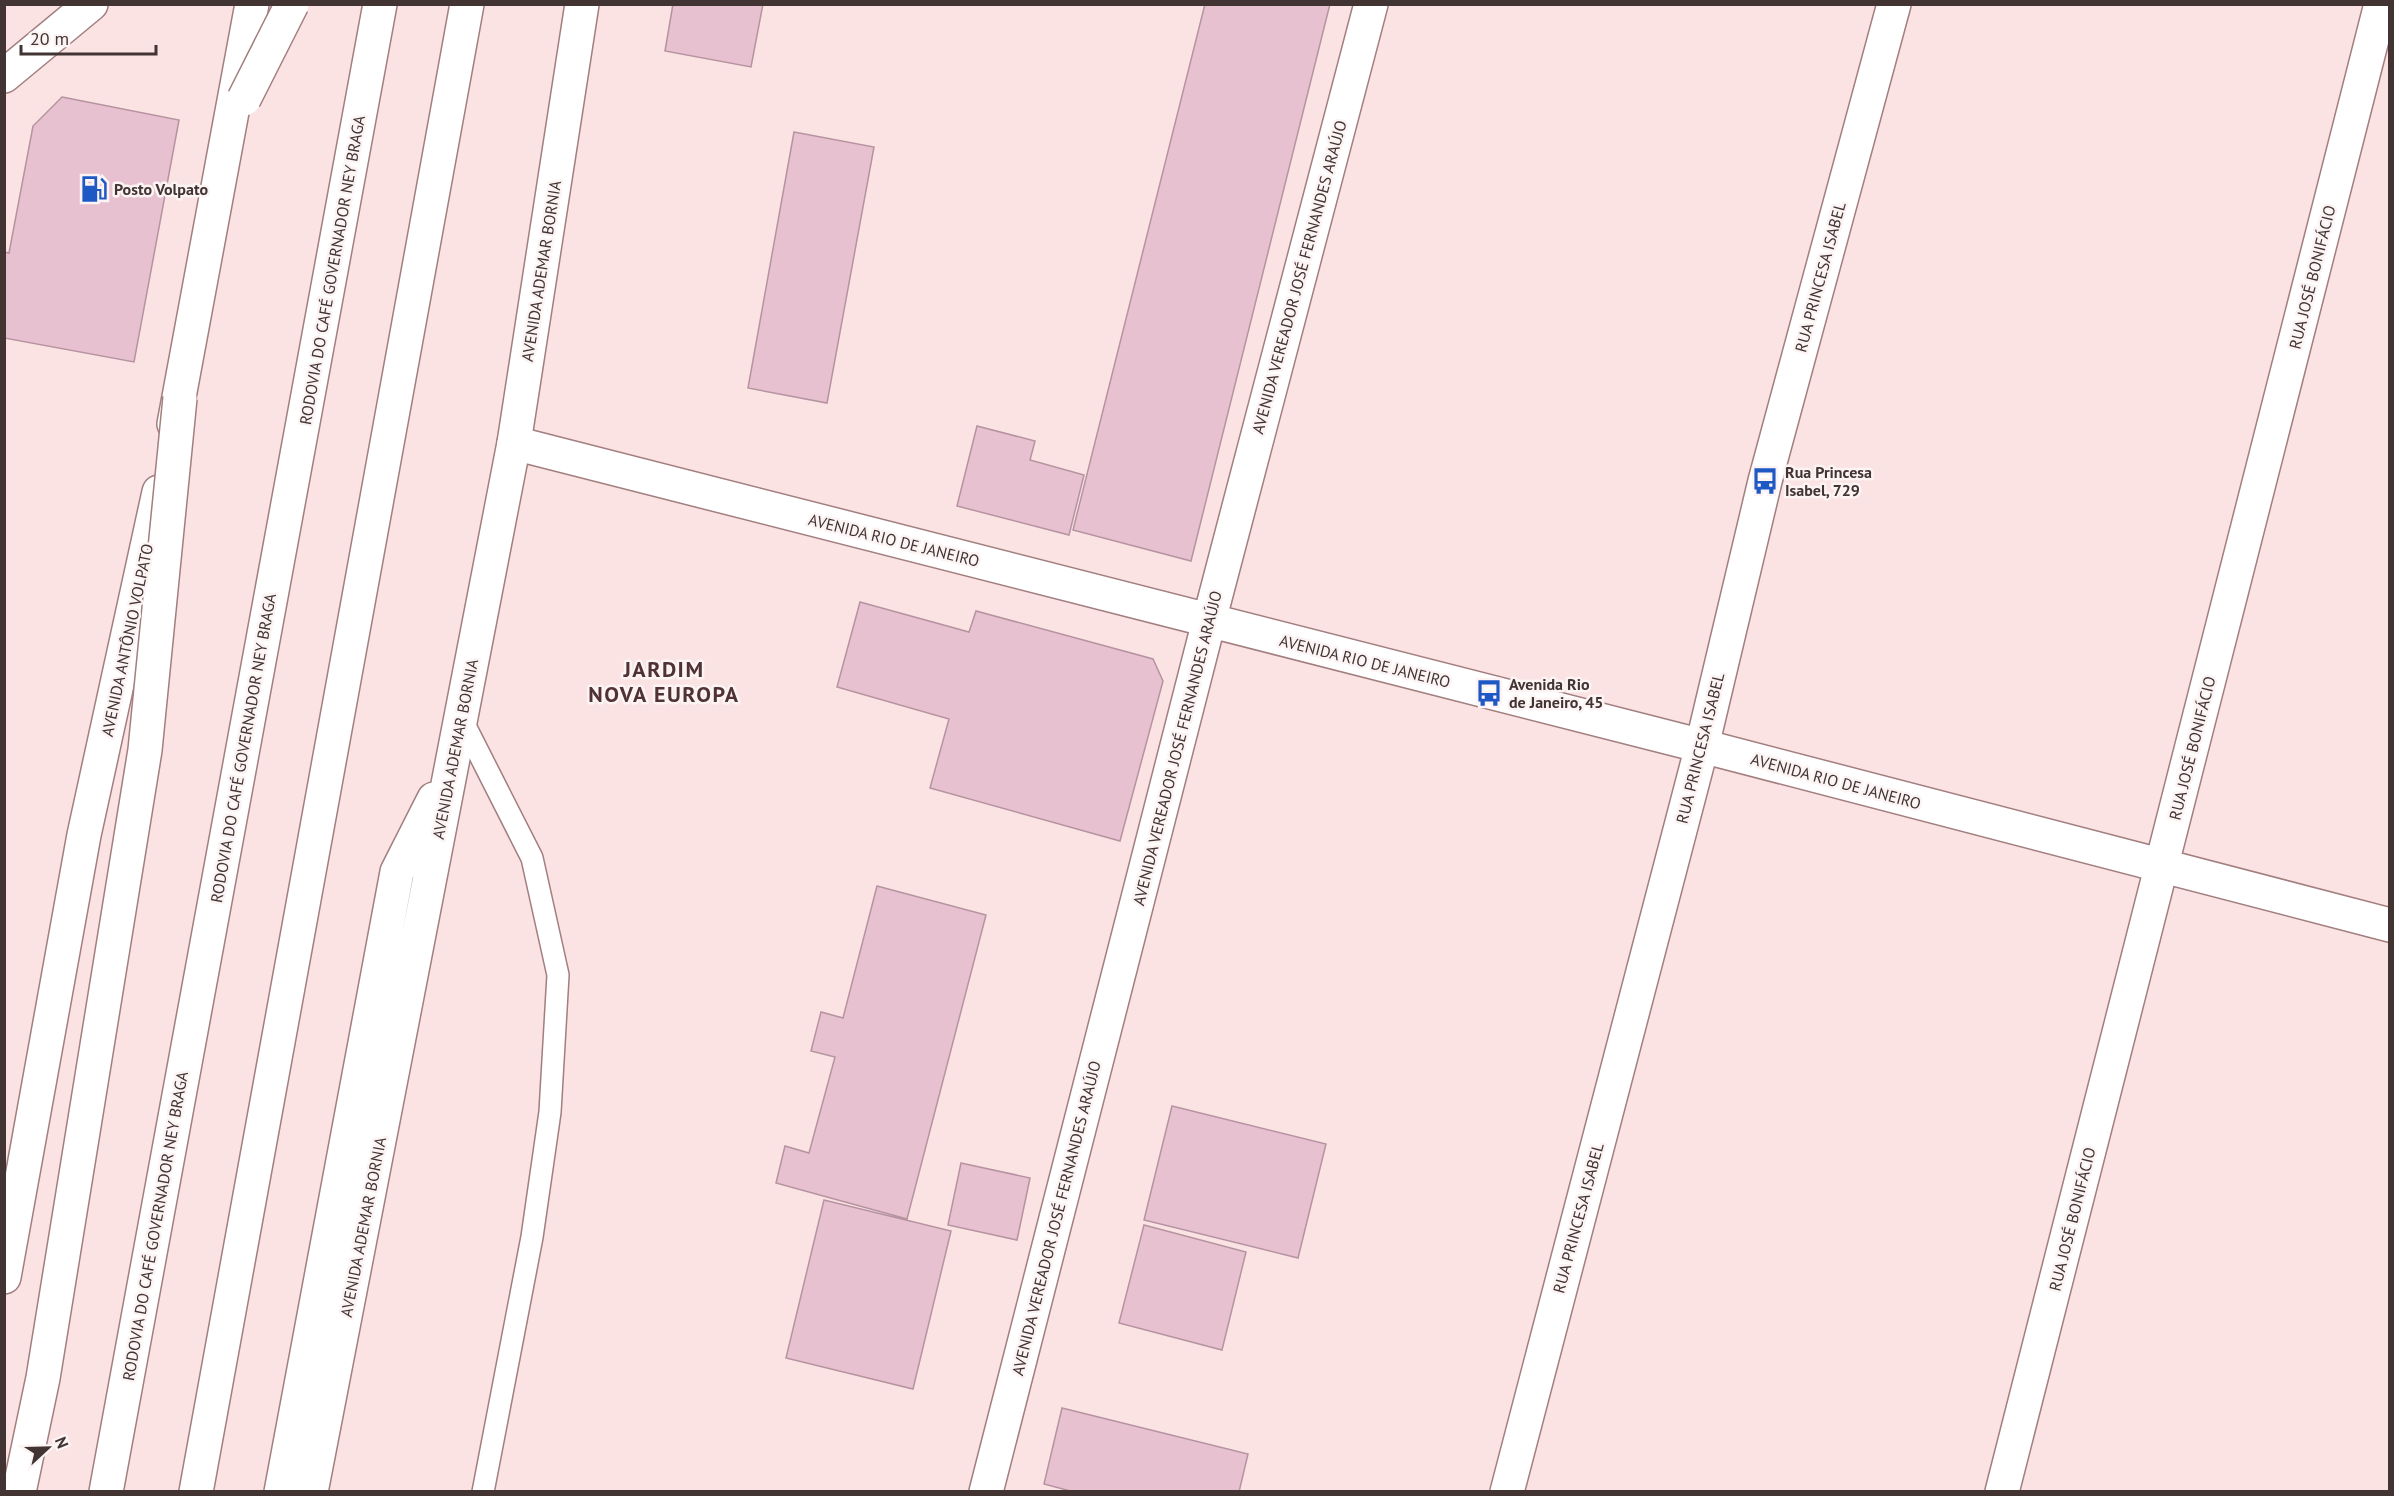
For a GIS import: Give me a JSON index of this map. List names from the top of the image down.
{
  "streets": {
    "main road": [
      "RODOVIA DO CAFÉ GOVERNADOR NEY BRAGA",
      "AVENIDA ADEMAR BORNIA",
      "AVENIDA VEREADOR JOSÉ FERNANDES ARAÚJO",
      "RUA PRINCESA ISABEL",
      "RUA JOSÉ BONIFÁCIO",
      "AVENIDA RIO DE JANEIRO",
      "AVENIDA ANTÔNIO VOLPATO"
    ]
  },
  "crossings": [
    ["AVENIDA ADEMAR BORNIA", "AVENIDA RIO DE JANEIRO"],
    ["AVENIDA VEREADOR JOSÉ FERNANDES ARAÚJO", "AVENIDA RIO DE JANEIRO"],
    ["RUA PRINCESA ISABEL", "AVENIDA RIO DE JANEIRO"],
    ["RUA JOSÉ BONIFÁCIO", "AVENIDA RIO DE JANEIRO"]
  ],
  "districts": ["JARDIM NOVA EUROPA"],
  "places": {
    "fuel station": ["Posto Volpato"],
    "bus stop": ["Rua Princesa Isabel, 729", "Avenida Rio de Janeiro, 45"]
  },
  "scale_bar": "20 m",
  "north": "right"
}
